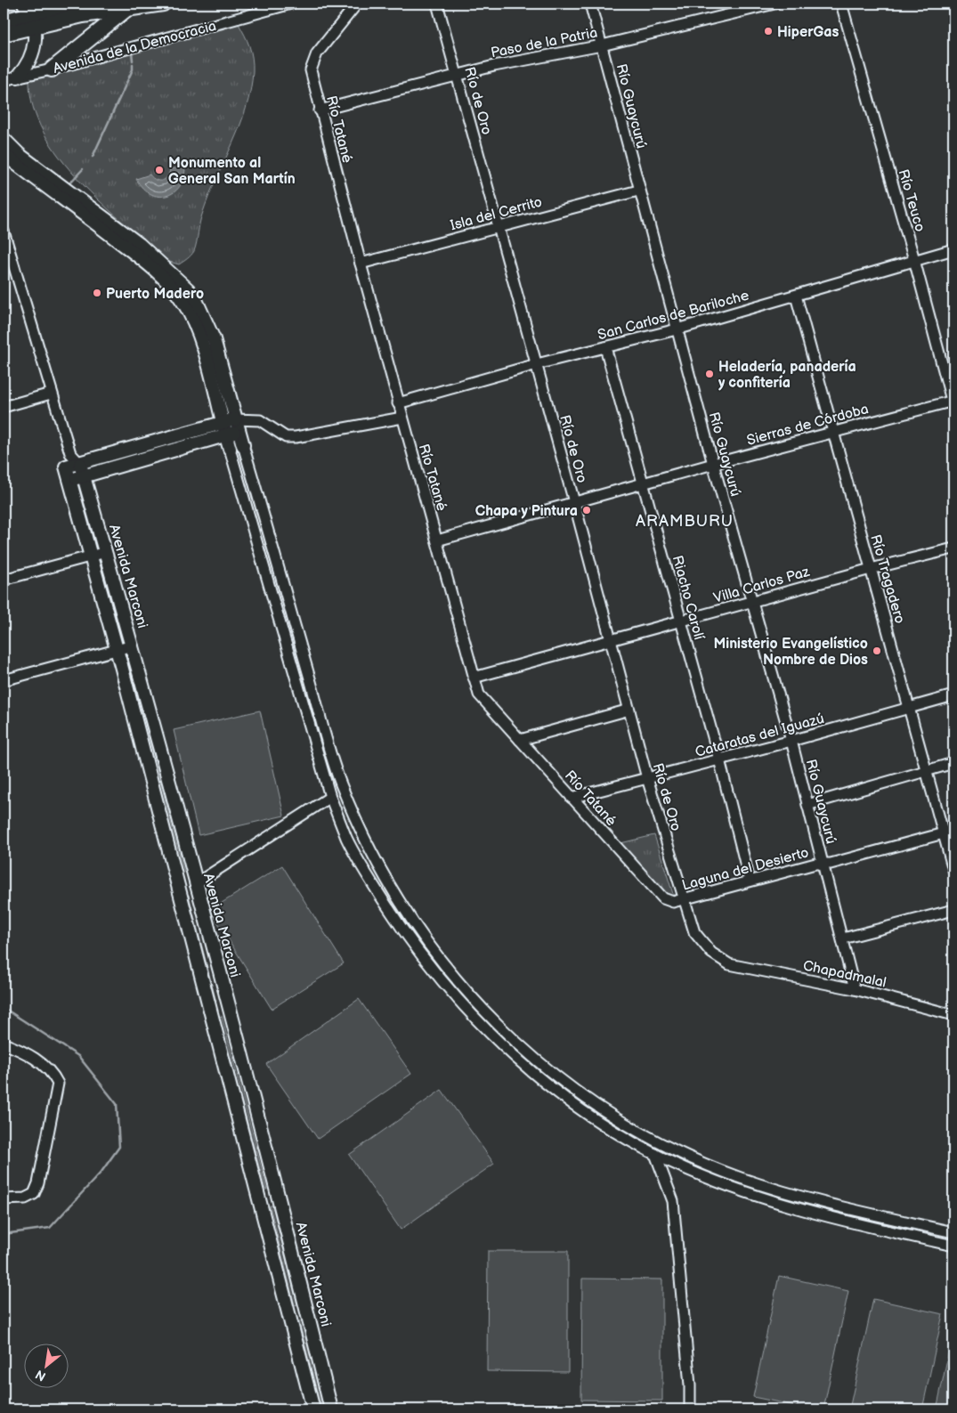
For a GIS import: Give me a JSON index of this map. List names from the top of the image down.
{
  "streets": {
    "main road": ["Avenida Marconi"],
    "street": [
      "Paso de la Patria",
      "Avenida de la Democracia",
      "Río de Oro",
      "Río Guaycurú",
      "Río Tatané",
      "Río Teuco",
      "Isla del Cerrito",
      "San Carlos de Bariloche",
      "Sierras de Córdoba",
      "Río Tragadero",
      "Villa Carlos Paz",
      "Riacho Carolí",
      "Cataratas del Iguazú",
      "Laguna del Desierto",
      "Chapadmalal"
    ]
  },
  "crossings": [
    ["Paso de la Patria", "Río de Oro"],
    ["Paso de la Patria", "Río Guaycurú"],
    ["Paso de la Patria", "Río Tatané"],
    ["Río de Oro", "Río Tatané"],
    ["Río de Oro", "Isla del Cerrito"],
    ["Río de Oro", "San Carlos de Bariloche"],
    ["Río de Oro", "Sierras de Córdoba"],
    ["Río de Oro", "Villa Carlos Paz"],
    ["Río de Oro", "Cataratas del Iguazú"],
    ["Río de Oro", "Laguna del Desierto"],
    ["Río de Oro", "Chapadmalal"],
    ["Río Guaycurú", "Isla del Cerrito"],
    ["Río Guaycurú", "San Carlos de Bariloche"],
    ["Río Guaycurú", "Sierras de Córdoba"],
    ["Río Guaycurú", "Villa Carlos Paz"],
    ["Río Guaycurú", "Cataratas del Iguazú"],
    ["Río Guaycurú", "Laguna del Desierto"],
    ["Río Guaycurú", "Chapadmalal"],
    ["Río Tatané", "Isla del Cerrito"],
    ["Río Tatané", "San Carlos de Bariloche"],
    ["Río Tatané", "Sierras de Córdoba"],
    ["Río Tatané", "Villa Carlos Paz"],
    ["Río Tatané", "Cataratas del Iguazú"],
    ["Río Tatané", "Laguna del Desierto"],
    ["Río Teuco", "San Carlos de Bariloche"],
    ["Río Teuco", "Sierras de Córdoba"],
    ["San Carlos de Bariloche", "Río Tragadero"],
    ["San Carlos de Bariloche", "Riacho Carolí"],
    ["Sierras de Córdoba", "Río Tragadero"],
    ["Sierras de Córdoba", "Riacho Carolí"],
    ["Río Tragadero", "Villa Carlos Paz"],
    ["Río Tragadero", "Cataratas del Iguazú"],
    ["Río Tragadero", "Laguna del Desierto"],
    ["Villa Carlos Paz", "Riacho Carolí"],
    ["Riacho Carolí", "Cataratas del Iguazú"],
    ["Riacho Carolí", "Laguna del Desierto"]
  ],
  "districts": ["ARAMBURU"],
  "places": [
    "HiperGas",
    "Monumento al General San Martín",
    "Puerto Madero",
    "Heladería, panadería y confitería",
    "Chapa y Pintura",
    "Ministerio Evangelístico Nombre de Dios"
  ],
  "north": "bottom left"
}
